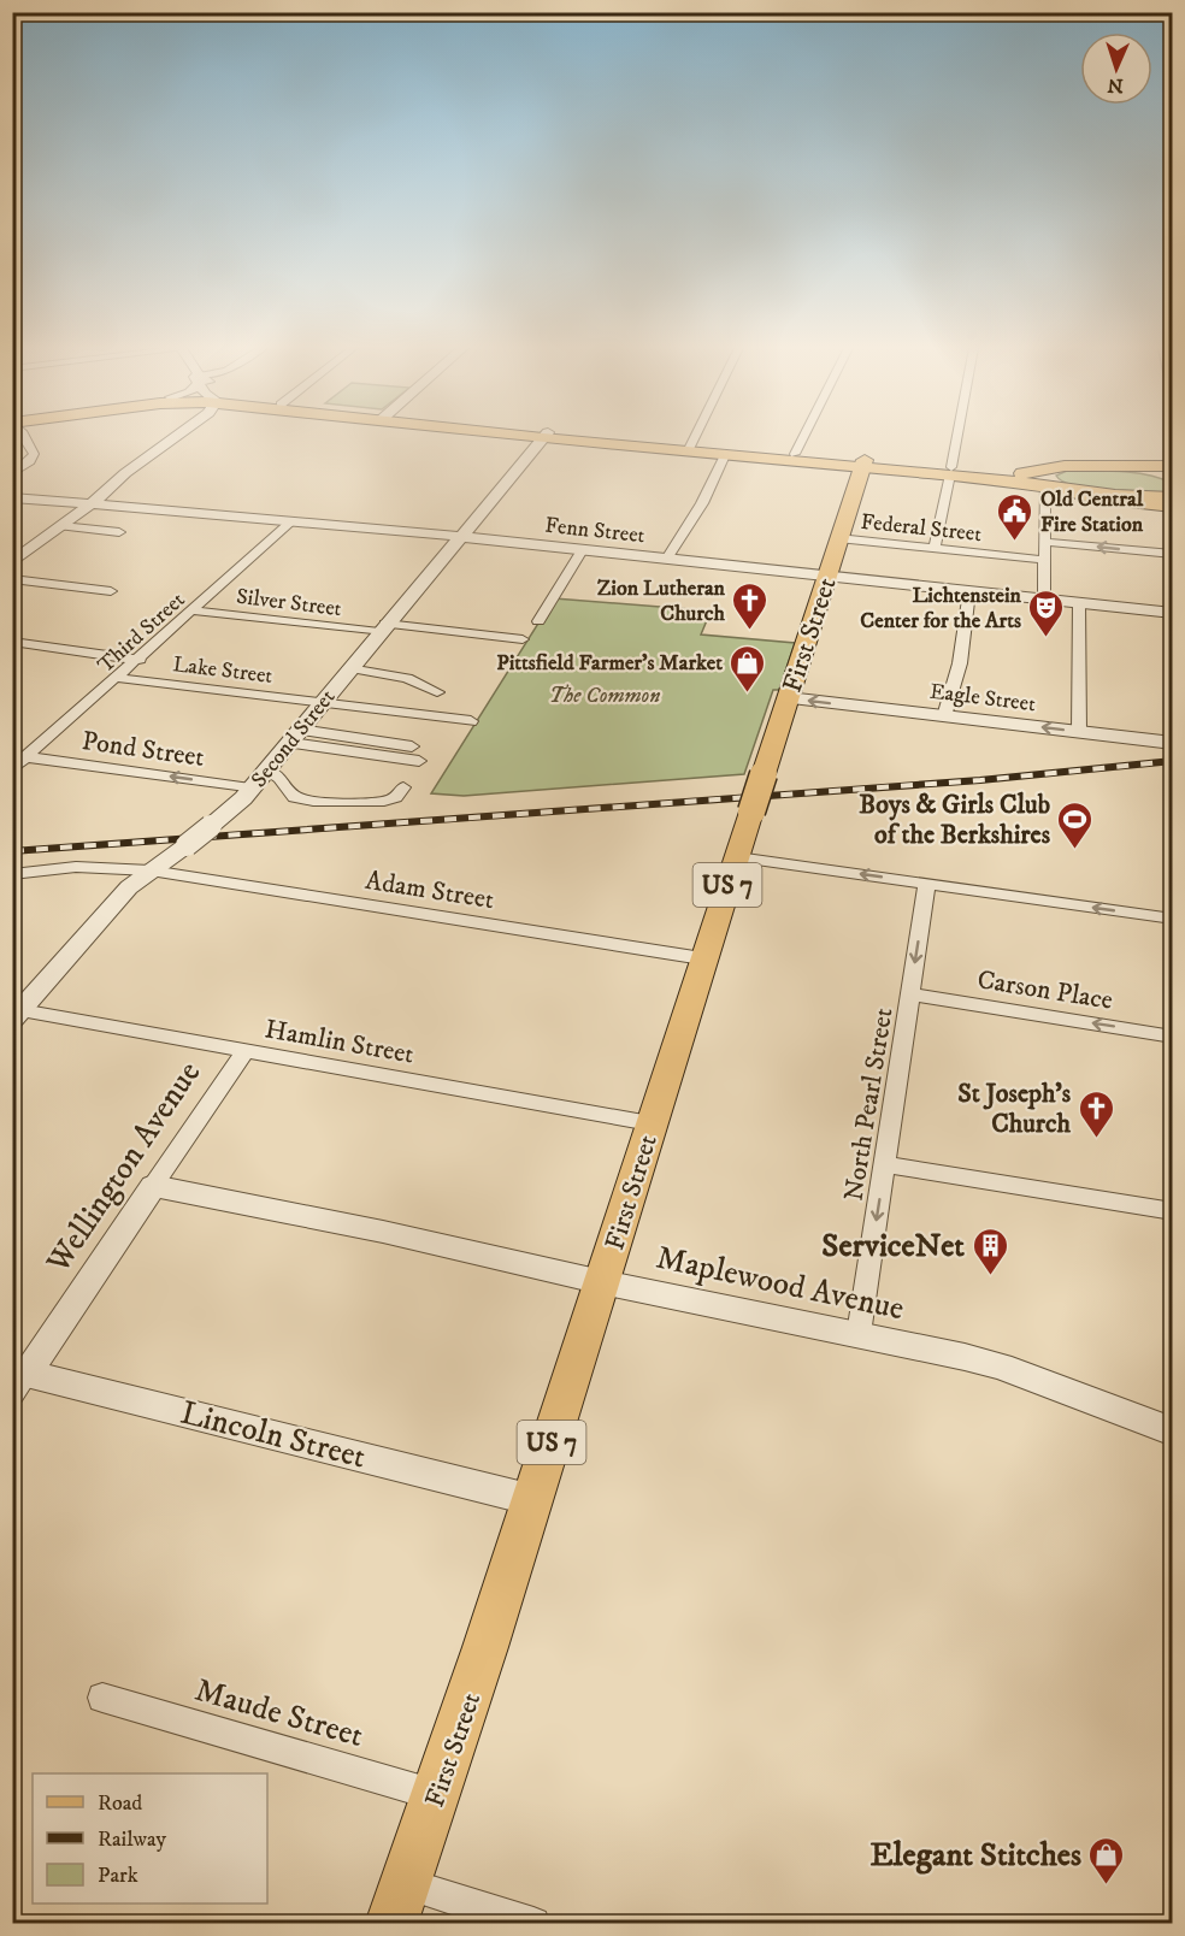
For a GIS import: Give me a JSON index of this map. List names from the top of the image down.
{
  "streets": {
    "main road": ["First Street", "US 7"],
    "street": [
      "Federal Street",
      "Fenn Street",
      "Silver Street",
      "Third Street",
      "Lake Street",
      "Eagle Street",
      "Second Street",
      "Pond Street",
      "Adam Street",
      "Carson Place",
      "Hamlin Street",
      "North Pearl Street",
      "Wellington Avenue",
      "Maplewood Avenue",
      "Lincoln Street",
      "Maude Street"
    ]
  },
  "crossings": [
    ["Federal Street", "First Street"],
    ["Fenn Street", "Third Street"],
    ["Fenn Street", "First Street"],
    ["Fenn Street", "Second Street"],
    ["Silver Street", "Third Street"],
    ["Silver Street", "Second Street"],
    ["Third Street", "Lake Street"],
    ["Third Street", "Pond Street"],
    ["First Street", "Eagle Street"],
    ["First Street", "Adam Street"],
    ["First Street", "Hamlin Street"],
    ["First Street", "Maplewood Avenue"],
    ["First Street", "Lincoln Street"],
    ["First Street", "Maude Street"],
    ["Lake Street", "Second Street"],
    ["Second Street", "Pond Street"],
    ["Second Street", "Adam Street"],
    ["Second Street", "Hamlin Street"],
    ["Carson Place", "North Pearl Street"],
    ["Hamlin Street", "Wellington Avenue"],
    ["North Pearl Street", "Maplewood Avenue"],
    ["Wellington Avenue", "Maplewood Avenue"],
    ["Wellington Avenue", "Lincoln Street"]
  ],
  "one_way": ["Pond Street", "North Pearl Street"],
  "parks": ["The Common"],
  "places": {
    "public building": ["Old Central Fire Station"],
    "church": ["Zion Lutheran Church", "St Joseph's Church"],
    "theatre": ["Lichtenstein Center for the Arts"],
    "shop": ["Pittsfield Farmer's Market", "Elegant Stitches"],
    "sports": ["Boys & Girls Club of the Berkshires"],
    "building": ["ServiceNet"]
  },
  "legend": ["Road", "Railway", "Park"],
  "north": "bottom"
}
